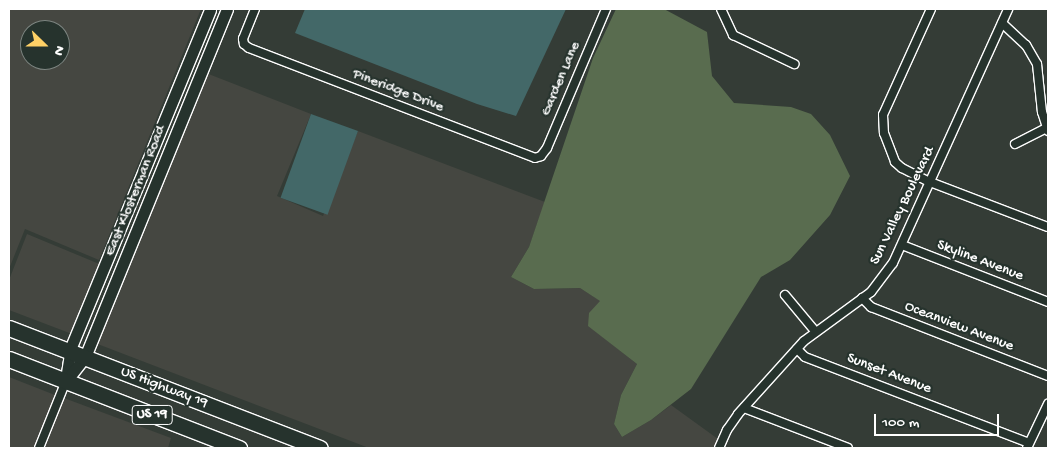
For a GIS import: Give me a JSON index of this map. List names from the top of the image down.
{
  "streets": {
    "highway": ["US Highway 19", "US 19"],
    "main road": ["East Klosterman Road"],
    "street": [
      "Garden Lane",
      "Pineridge Drive",
      "Sun Valley Boulevard",
      "Skyline Avenue",
      "Oceanview Avenue",
      "Sunset Avenue"
    ]
  },
  "crossings": [
    ["Garden Lane", "Pineridge Drive"],
    ["East Klosterman Road", "US Highway 19"],
    ["Sun Valley Boulevard", "Skyline Avenue"],
    ["Sun Valley Boulevard", "Oceanview Avenue"],
    ["Sun Valley Boulevard", "Sunset Avenue"]
  ],
  "scale_bar": "100 m",
  "north": "right"
}
